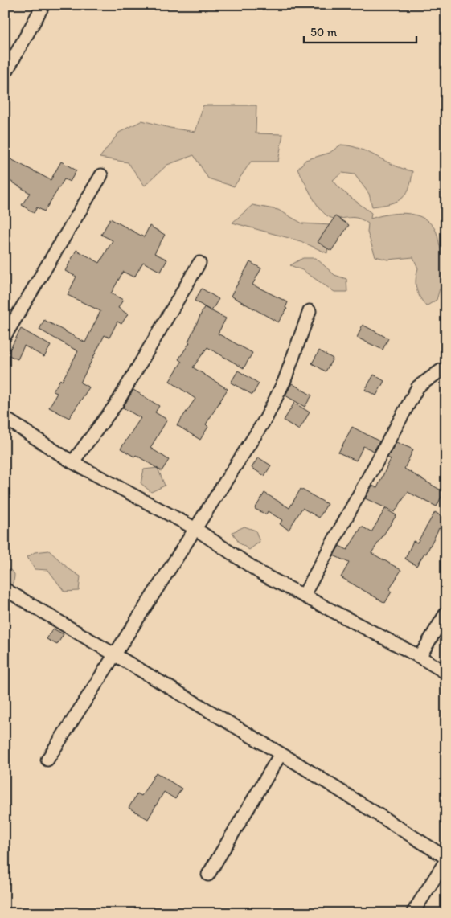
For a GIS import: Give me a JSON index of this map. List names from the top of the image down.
{
  "scale_bar": "50 m"
}
